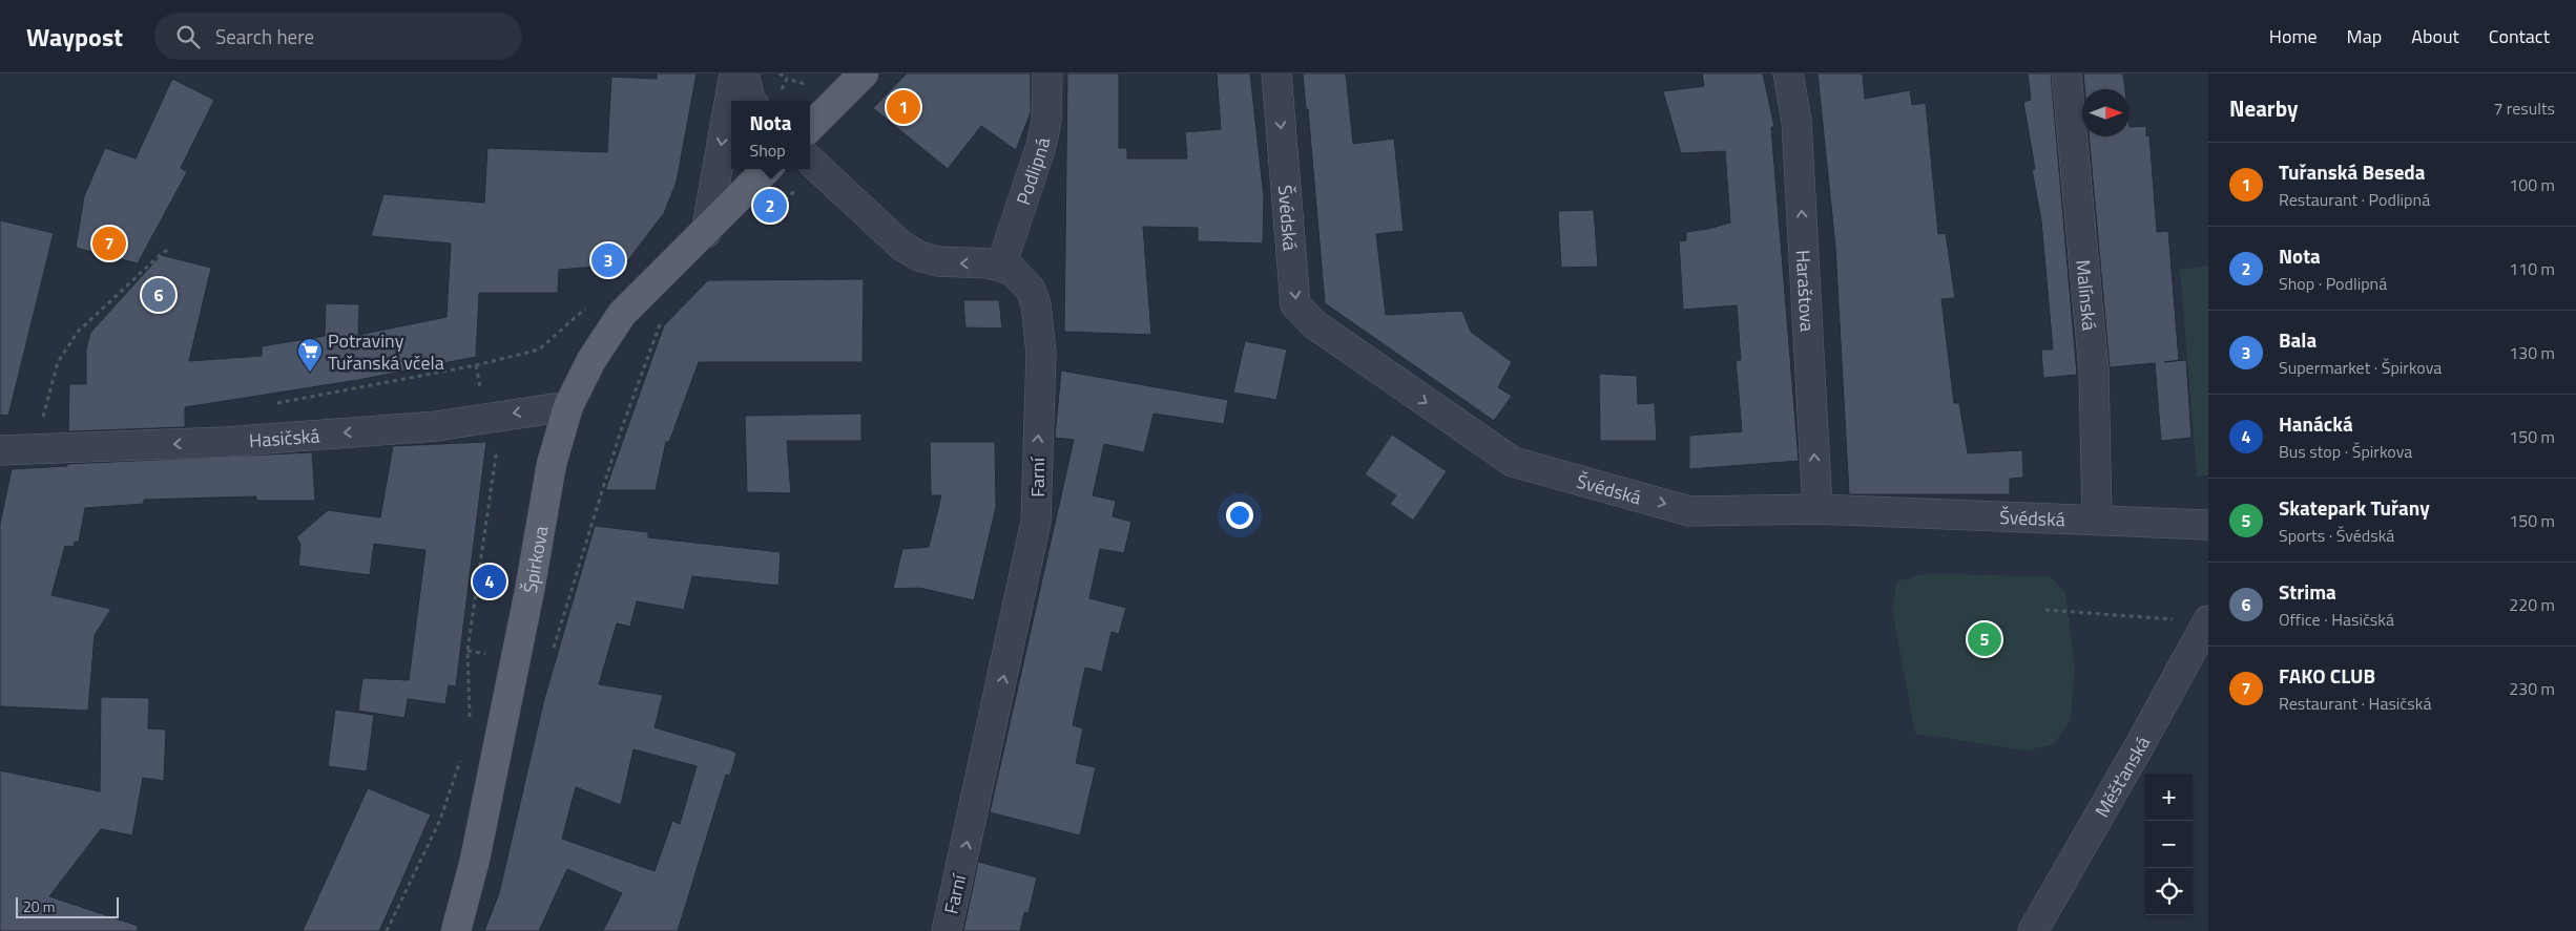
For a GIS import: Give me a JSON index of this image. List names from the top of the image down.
{
  "streets": {
    "main road": ["Špirkova"],
    "street": [
      "Podlipná",
      "Švédská",
      "Haraštova",
      "Malínská",
      "Hasičská",
      "Farní",
      "Měšťanská"
    ]
  },
  "crossings": [
    ["Podlipná", "Farní"],
    ["Švédská", "Haraštova"],
    ["Švédská", "Malínská"],
    ["Hasičská", "Špirkova"]
  ],
  "one_way": [
    "Švédská",
    "Haraštova",
    "Hasičská",
    "Farní"
  ],
  "places": {
    "supermarket": ["Potraviny Tuřanská včela"]
  },
  "scale_bar": "20 m",
  "north": "right",
  "page": {
    "header": "Waypost",
    "search": "Search here",
    "nav": [
      "Home",
      "Map",
      "About",
      "Contact"
    ],
    "heading": ["Nearby", "7 results"],
    "pins": [
      "1",
      "2",
      "7",
      "3",
      "6",
      "4",
      "5"
    ],
    "popup": ["Nota", "Shop"],
    "list": [
      {
        "mark": "1",
        "name": "Tuřanská Beseda",
        "note": "Restaurant · Podlipná",
        "value": "100 m"
      },
      {
        "mark": "2",
        "name": "Nota",
        "note": "Shop · Podlipná",
        "value": "110 m"
      },
      {
        "mark": "3",
        "name": "Bala",
        "note": "Supermarket · Špirkova",
        "value": "130 m"
      },
      {
        "mark": "4",
        "name": "Hanácká",
        "note": "Bus stop · Špirkova",
        "value": "150 m"
      },
      {
        "mark": "5",
        "name": "Skatepark Tuřany",
        "note": "Sports · Švédská",
        "value": "150 m"
      },
      {
        "mark": "6",
        "name": "Strima",
        "note": "Office · Hasičská",
        "value": "220 m"
      },
      {
        "mark": "7",
        "name": "FAKO CLUB",
        "note": "Restaurant · Hasičská",
        "value": "230 m"
      }
    ],
    "map_buttons": ["+", "−"],
    "scale": "20 m"
  }
}
